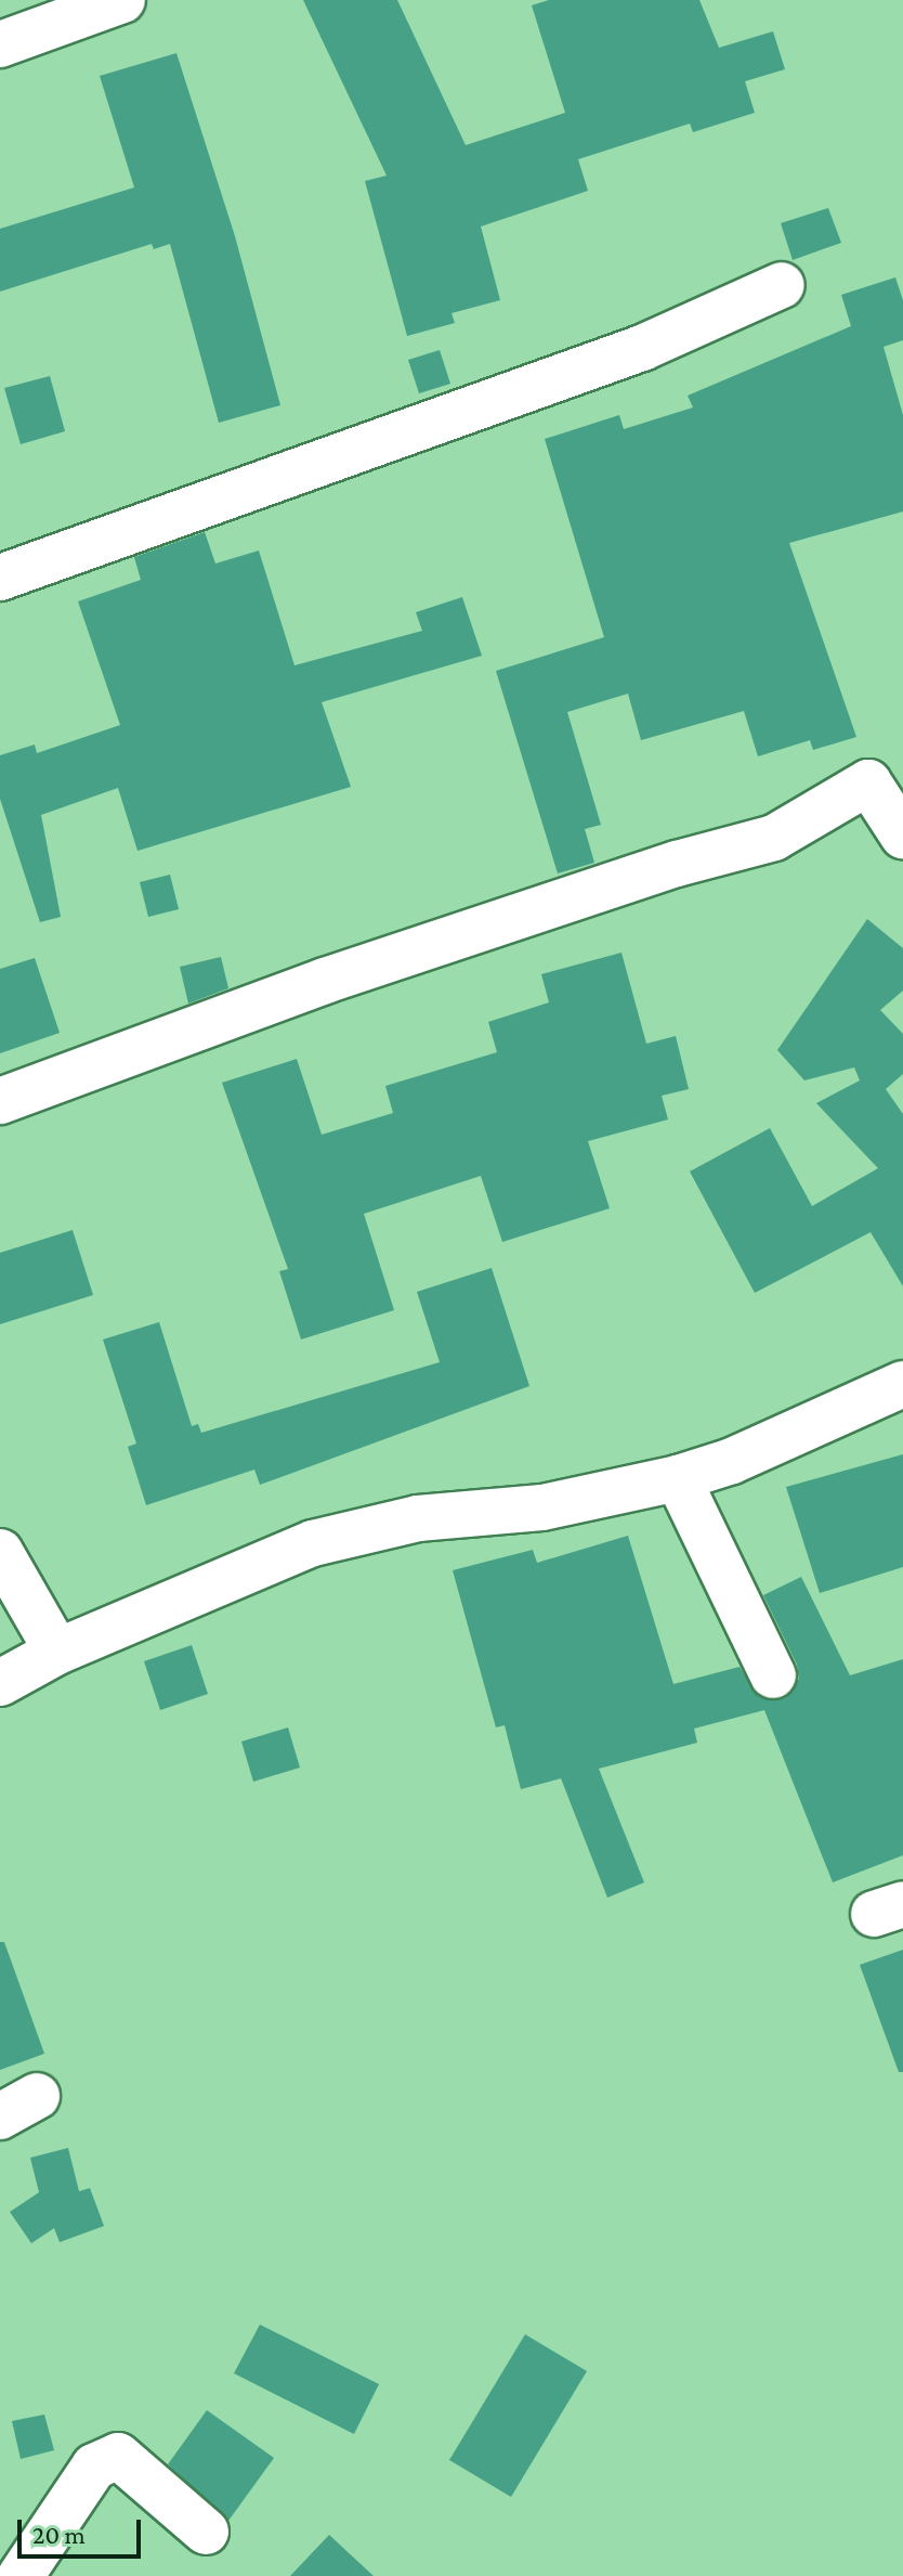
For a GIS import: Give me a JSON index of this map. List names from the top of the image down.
{
  "scale_bar": "20 m"
}
